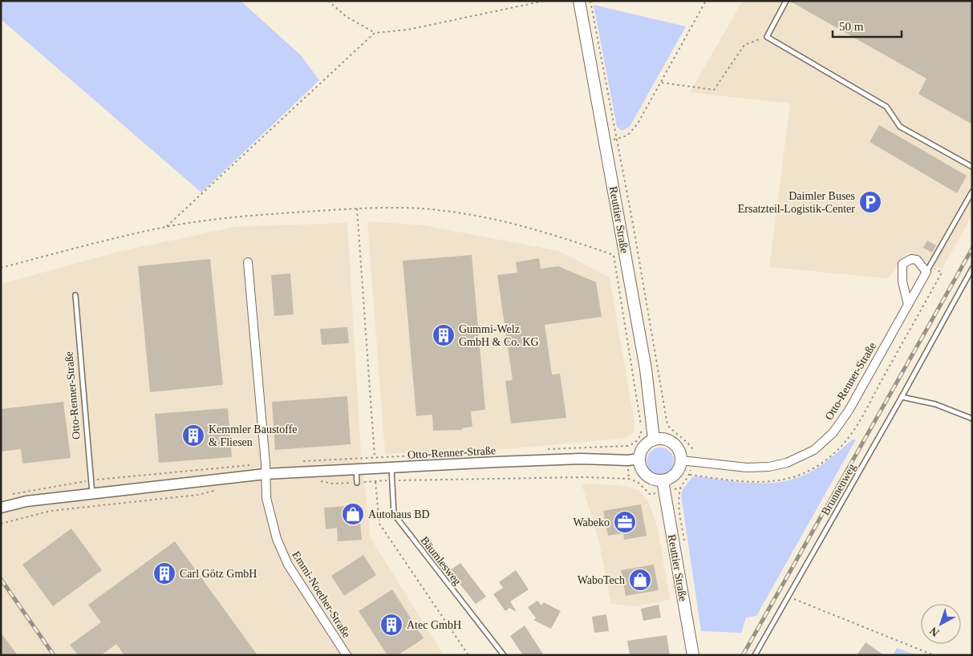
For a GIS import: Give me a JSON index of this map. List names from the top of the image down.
{
  "streets": {
    "main road": ["Reuttier Straße"],
    "street": ["Otto-Renner-Straße", "Emmi-Noether-Straße"],
    "lane": ["Brunnenweg", "Bäumlesweg"]
  },
  "crossings": [
    ["Reuttier Straße", "Otto-Renner-Straße"],
    ["Otto-Renner-Straße", "Bäumlesweg"],
    ["Otto-Renner-Straße", "Emmi-Noether-Straße"]
  ],
  "places": {
    "parking": ["Daimler Buses Ersatzteil-Logistik-Center"],
    "building": [
      "Gummi-Welz GmbH & Co. KG",
      "Kemmler Baustoffe & Fliesen",
      "Carl Götz GmbH",
      "Atec GmbH"
    ],
    "shop": ["Autohaus BD", "WaboTech"],
    "office": ["Wabeko"]
  },
  "scale_bar": "50 m",
  "north": "bottom left"
}
